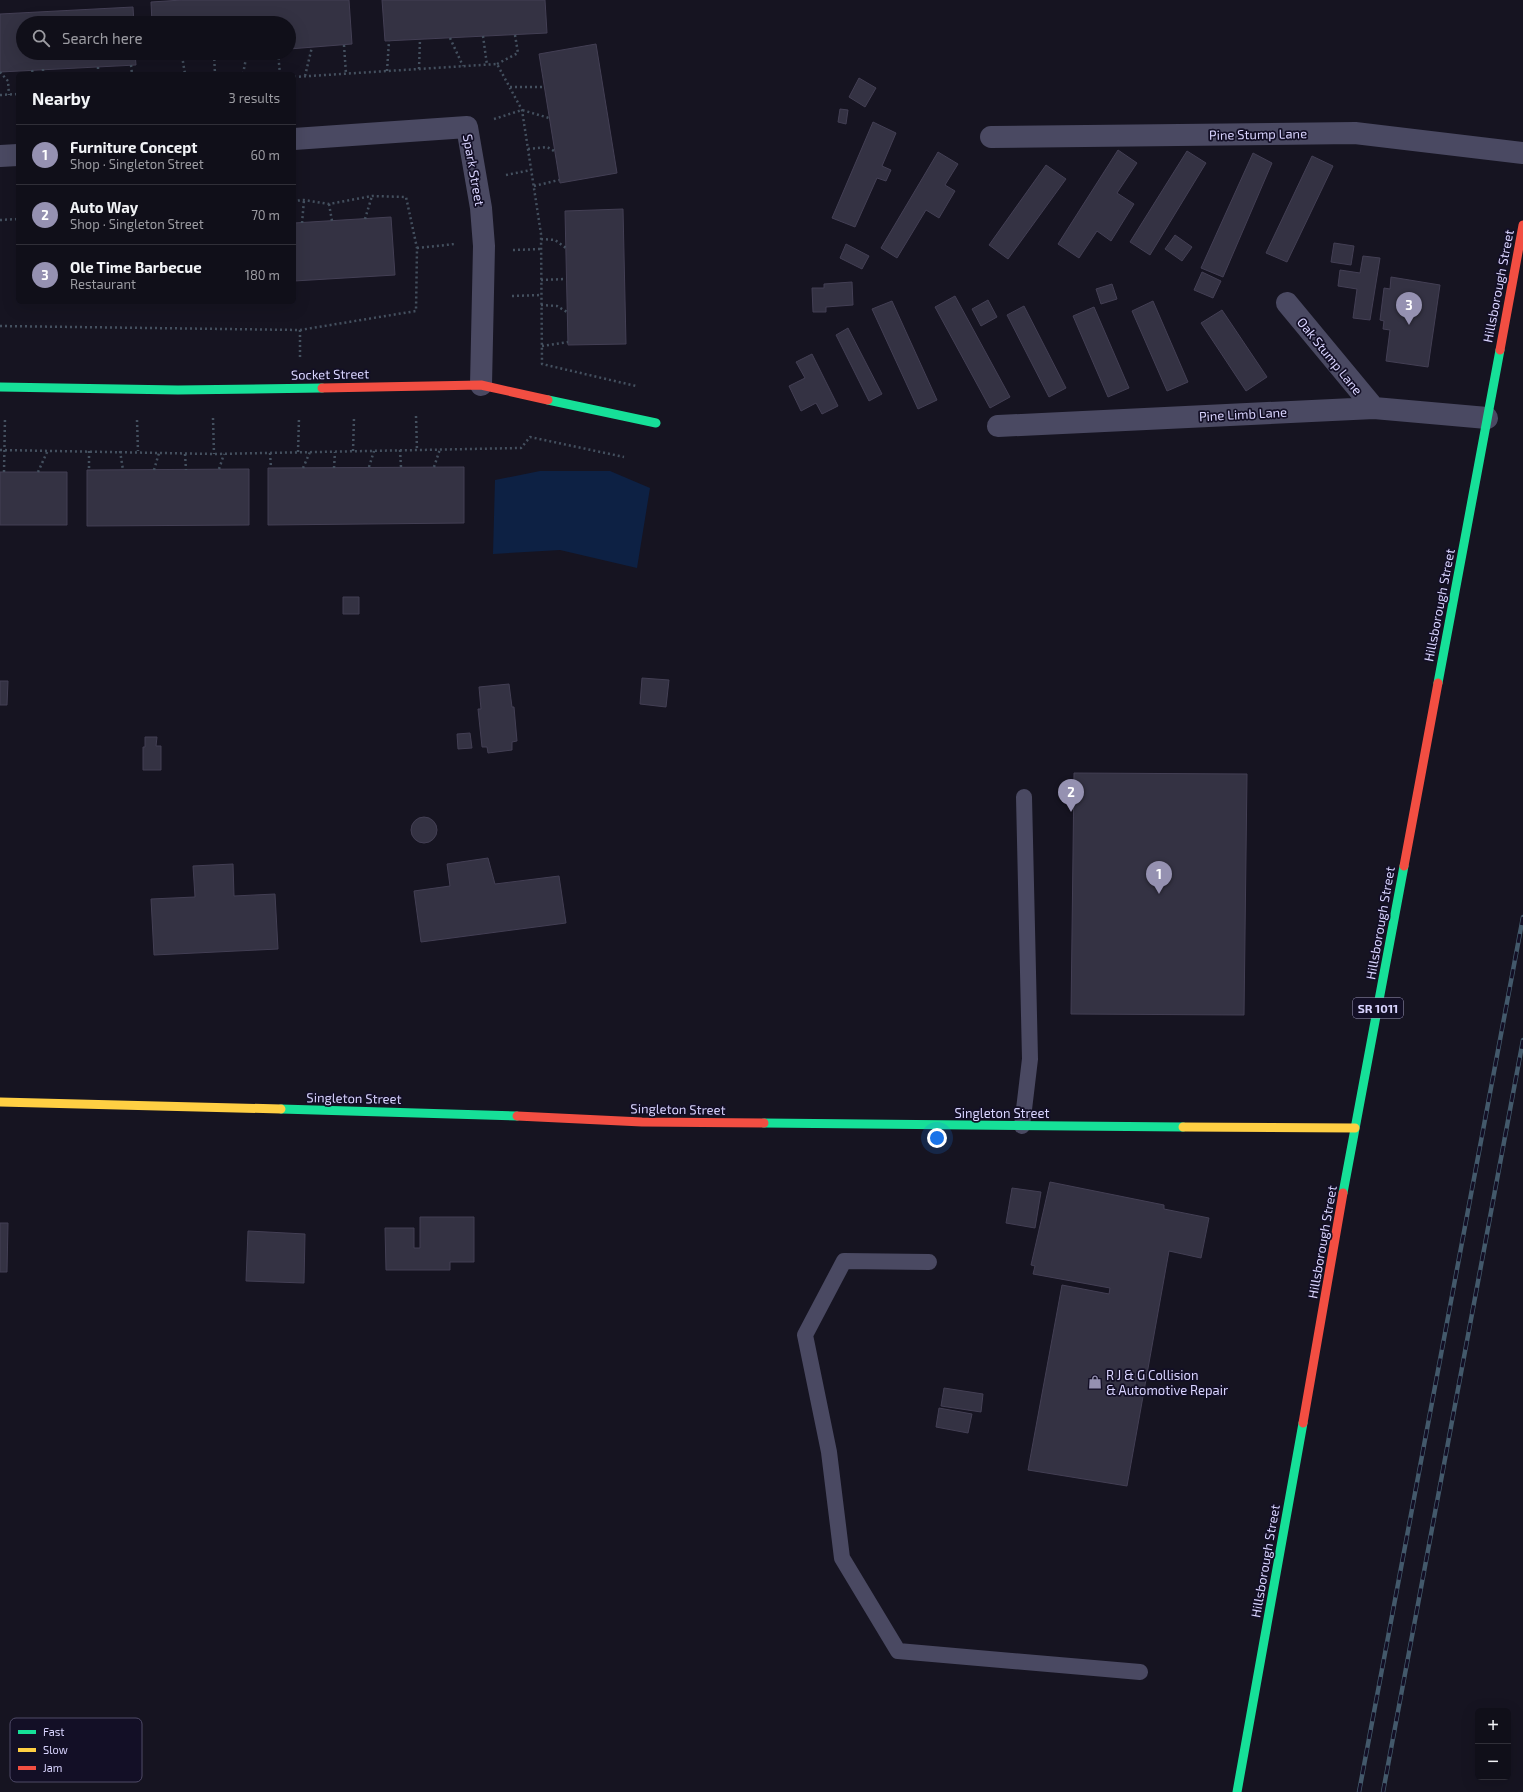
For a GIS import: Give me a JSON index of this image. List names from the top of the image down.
{
  "streets": {
    "street": [
      "Pine Stump Lane",
      "Spark Street",
      "Hillsborough Street",
      "Oak Stump Lane",
      "Socket Street",
      "Pine Limb Lane",
      "SR 1011",
      "Singleton Street"
    ]
  },
  "crossings": [
    ["Spark Street", "Socket Street"],
    ["Hillsborough Street", "Pine Limb Lane"],
    ["Hillsborough Street", "Singleton Street"],
    ["Oak Stump Lane", "Pine Limb Lane"]
  ],
  "places": {
    "shop": ["R J & G Collision & Automotive Repair"]
  },
  "legend": ["Fast", "Slow", "Jam"],
  "page": {
    "search": "Search here",
    "heading": ["Nearby", "3 results"],
    "list": [
      {
        "mark": "1",
        "name": "Furniture Concept",
        "note": "Shop · Singleton Street",
        "value": "60 m"
      },
      {
        "mark": "2",
        "name": "Auto Way",
        "note": "Shop · Singleton Street",
        "value": "70 m"
      },
      {
        "mark": "3",
        "name": "Ole Time Barbecue",
        "note": "Restaurant",
        "value": "180 m"
      }
    ],
    "pins": ["3", "2", "1"],
    "map_buttons": ["+", "−"]
  }
}
